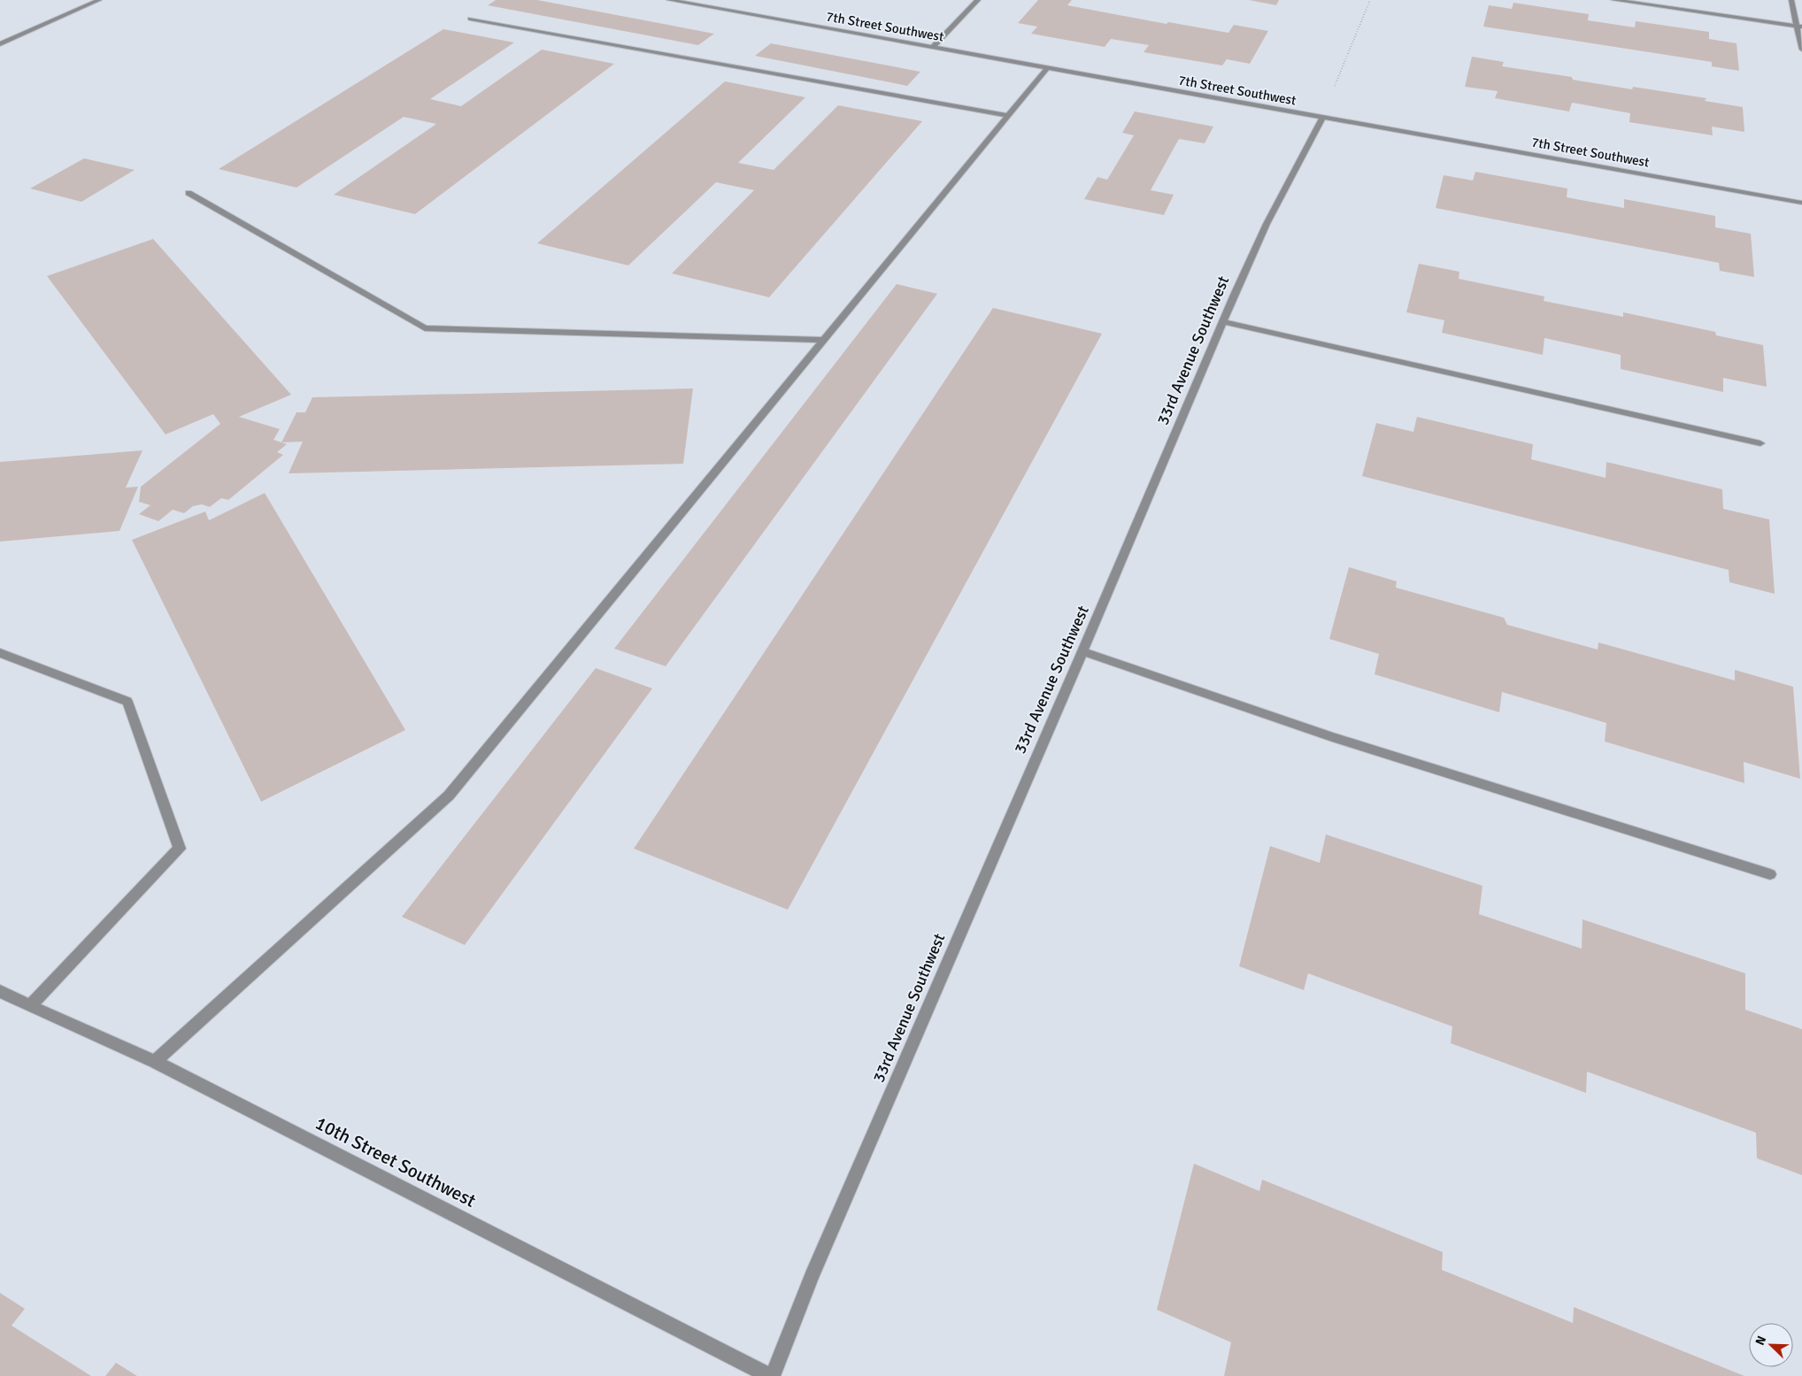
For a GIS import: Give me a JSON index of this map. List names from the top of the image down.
{
  "streets": {
    "street": ["7th Street Southwest", "33rd Avenue Southwest", "10th Street Southwest"]
  },
  "crossings": [
    ["7th Street Southwest", "33rd Avenue Southwest"]
  ],
  "north": "top left"
}
